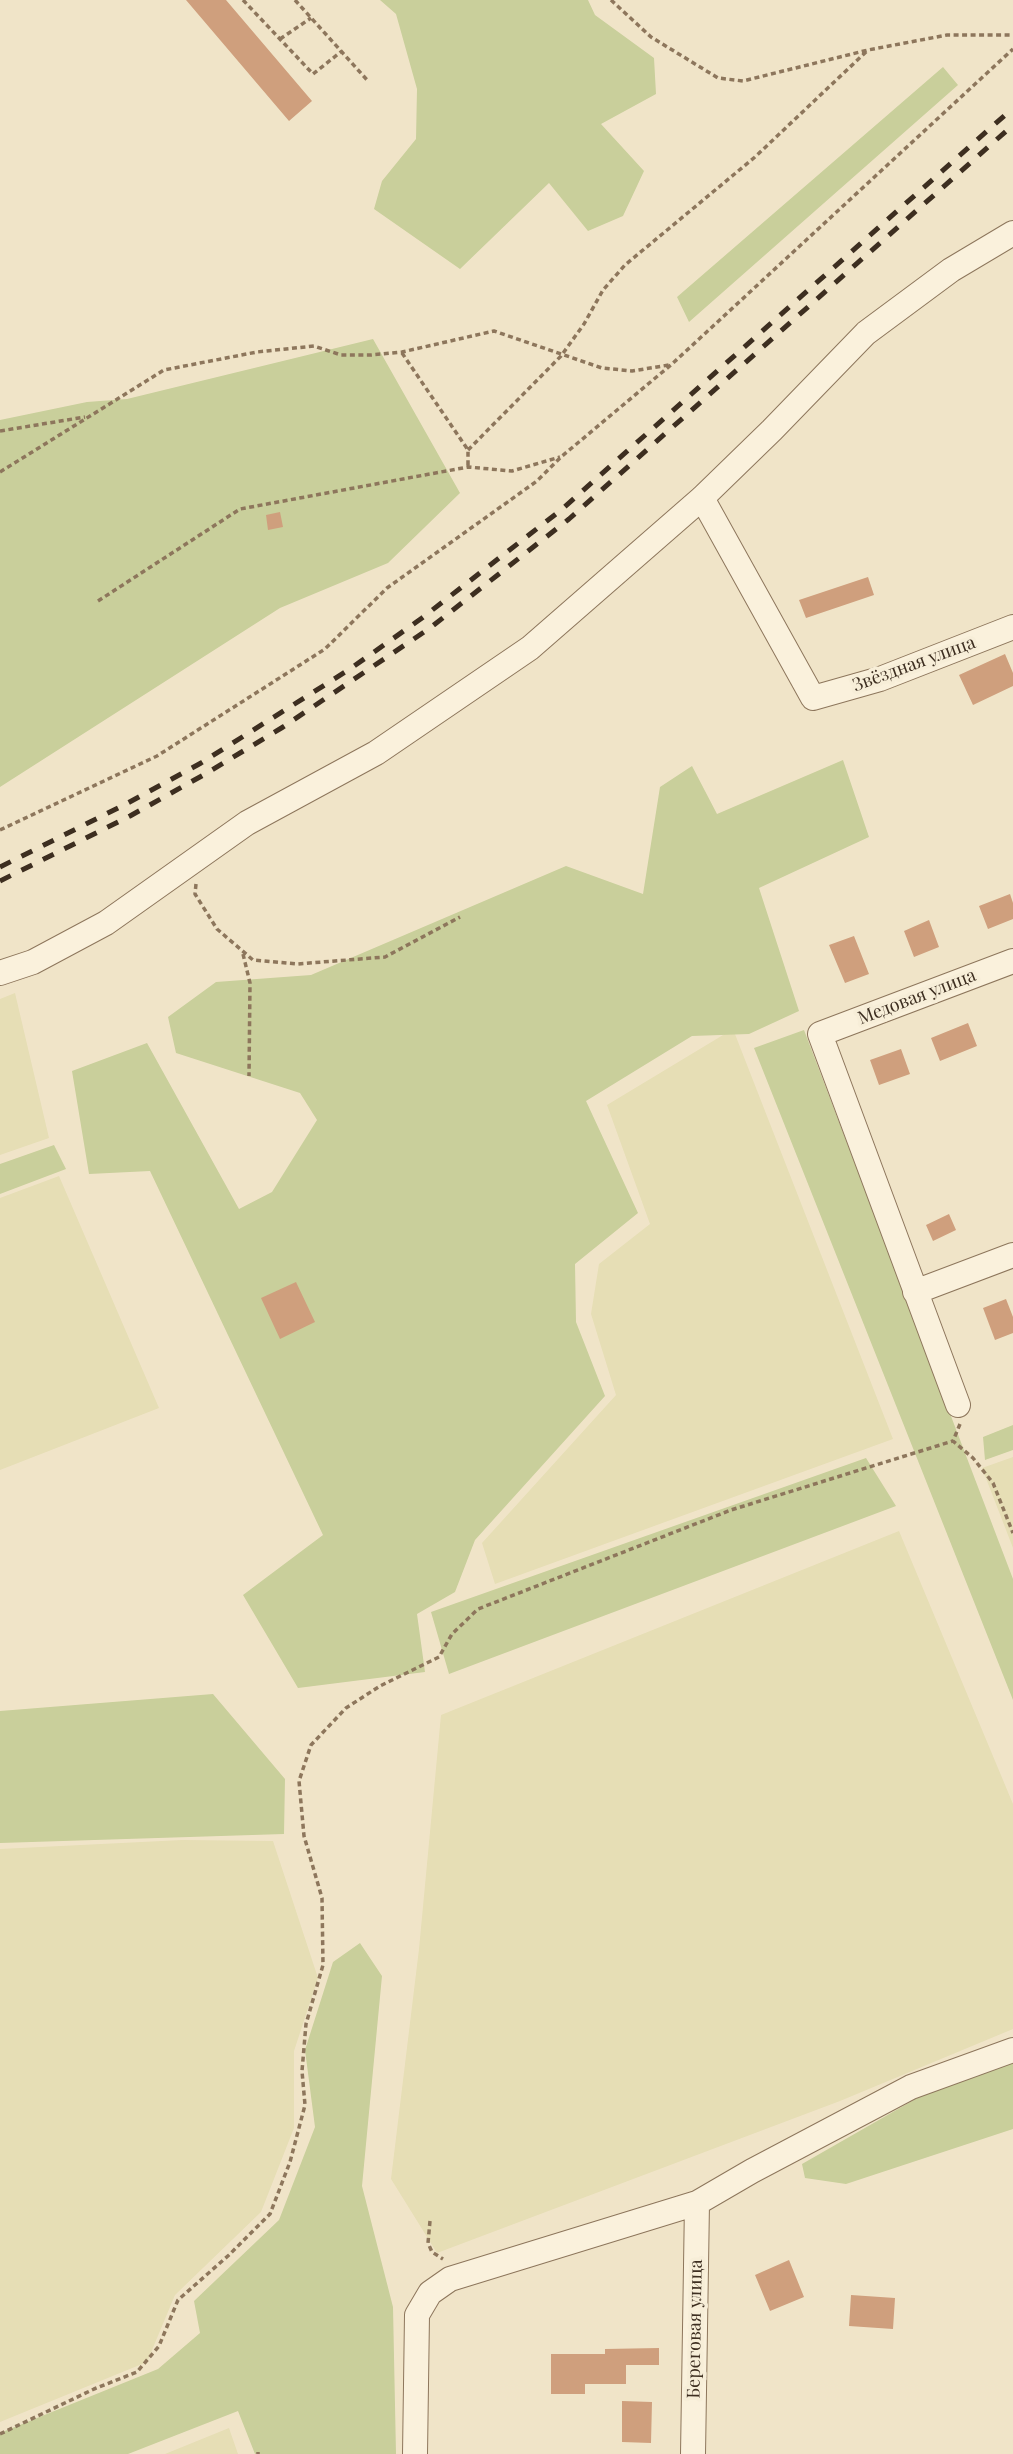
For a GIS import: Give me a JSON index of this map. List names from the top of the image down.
{
  "streets": {
    "street": ["Звёздная улица", "Медовая улица", "Береговая улица"]
  }
}
